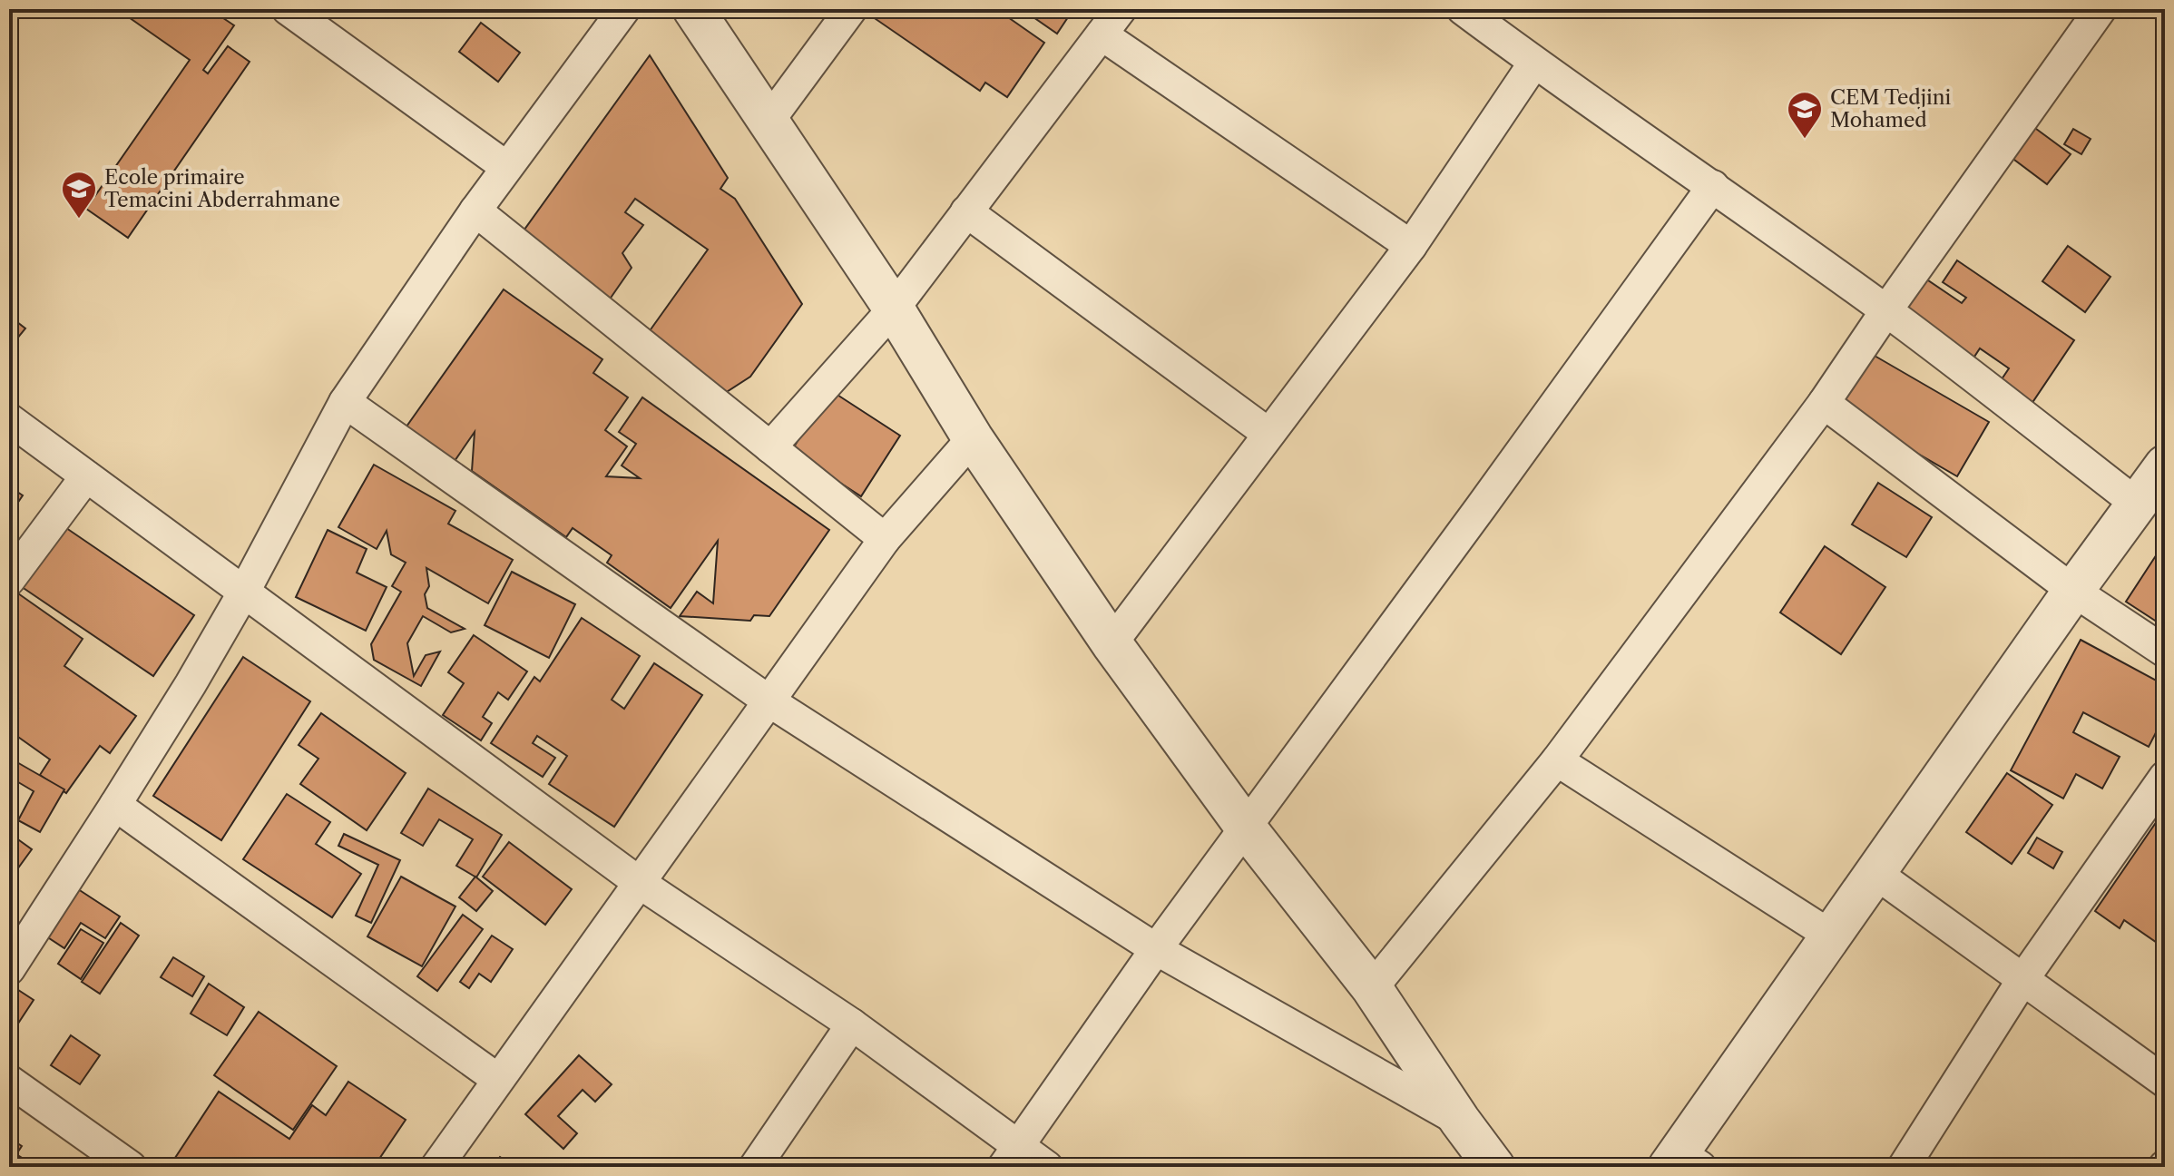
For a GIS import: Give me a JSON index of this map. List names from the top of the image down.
{
  "places": {
    "school or university": ["CEM Tedjini Mohamed", "Ecole primaire Temacini Abderrahmane"]
  }
}
